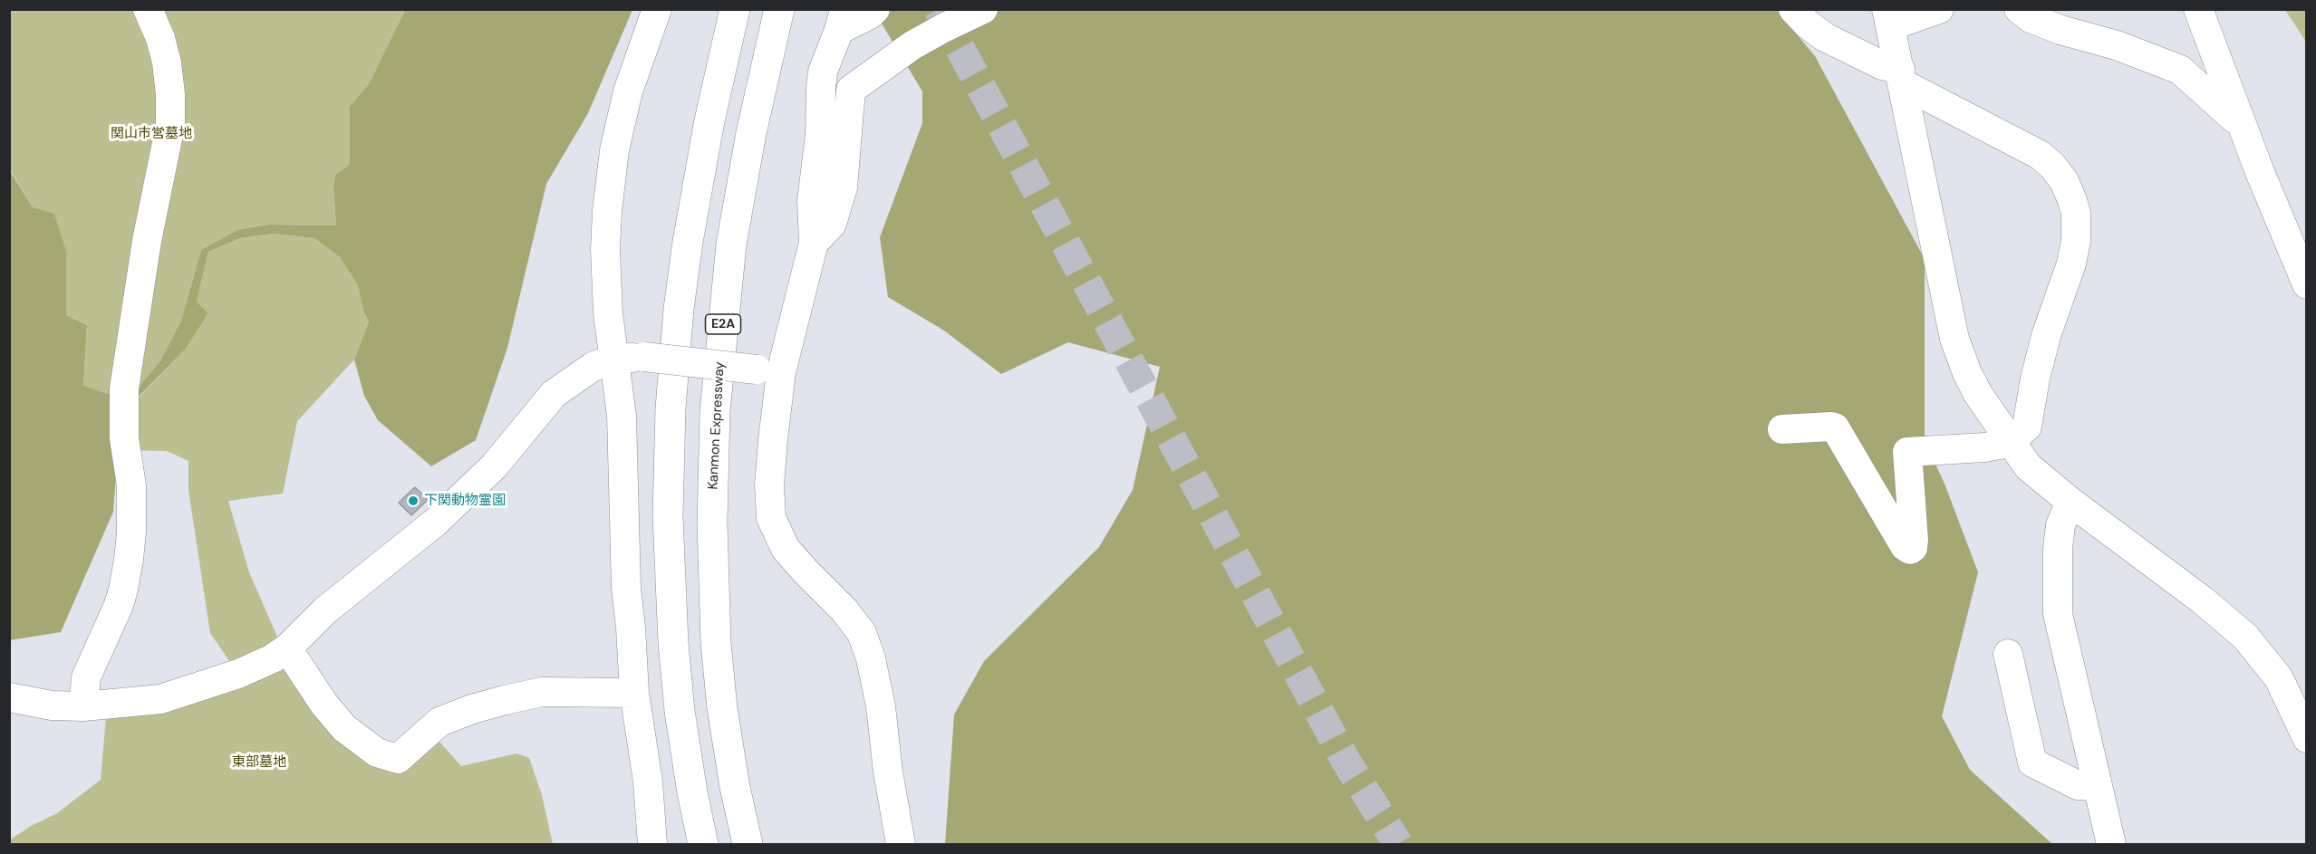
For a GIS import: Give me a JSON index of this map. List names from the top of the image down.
{
  "streets": {
    "highway": ["E2A", "Kanmon Expressway"]
  },
  "parks": ["関山市営墓地", "東部墓地"],
  "places": ["下関動物霊園"]
}
